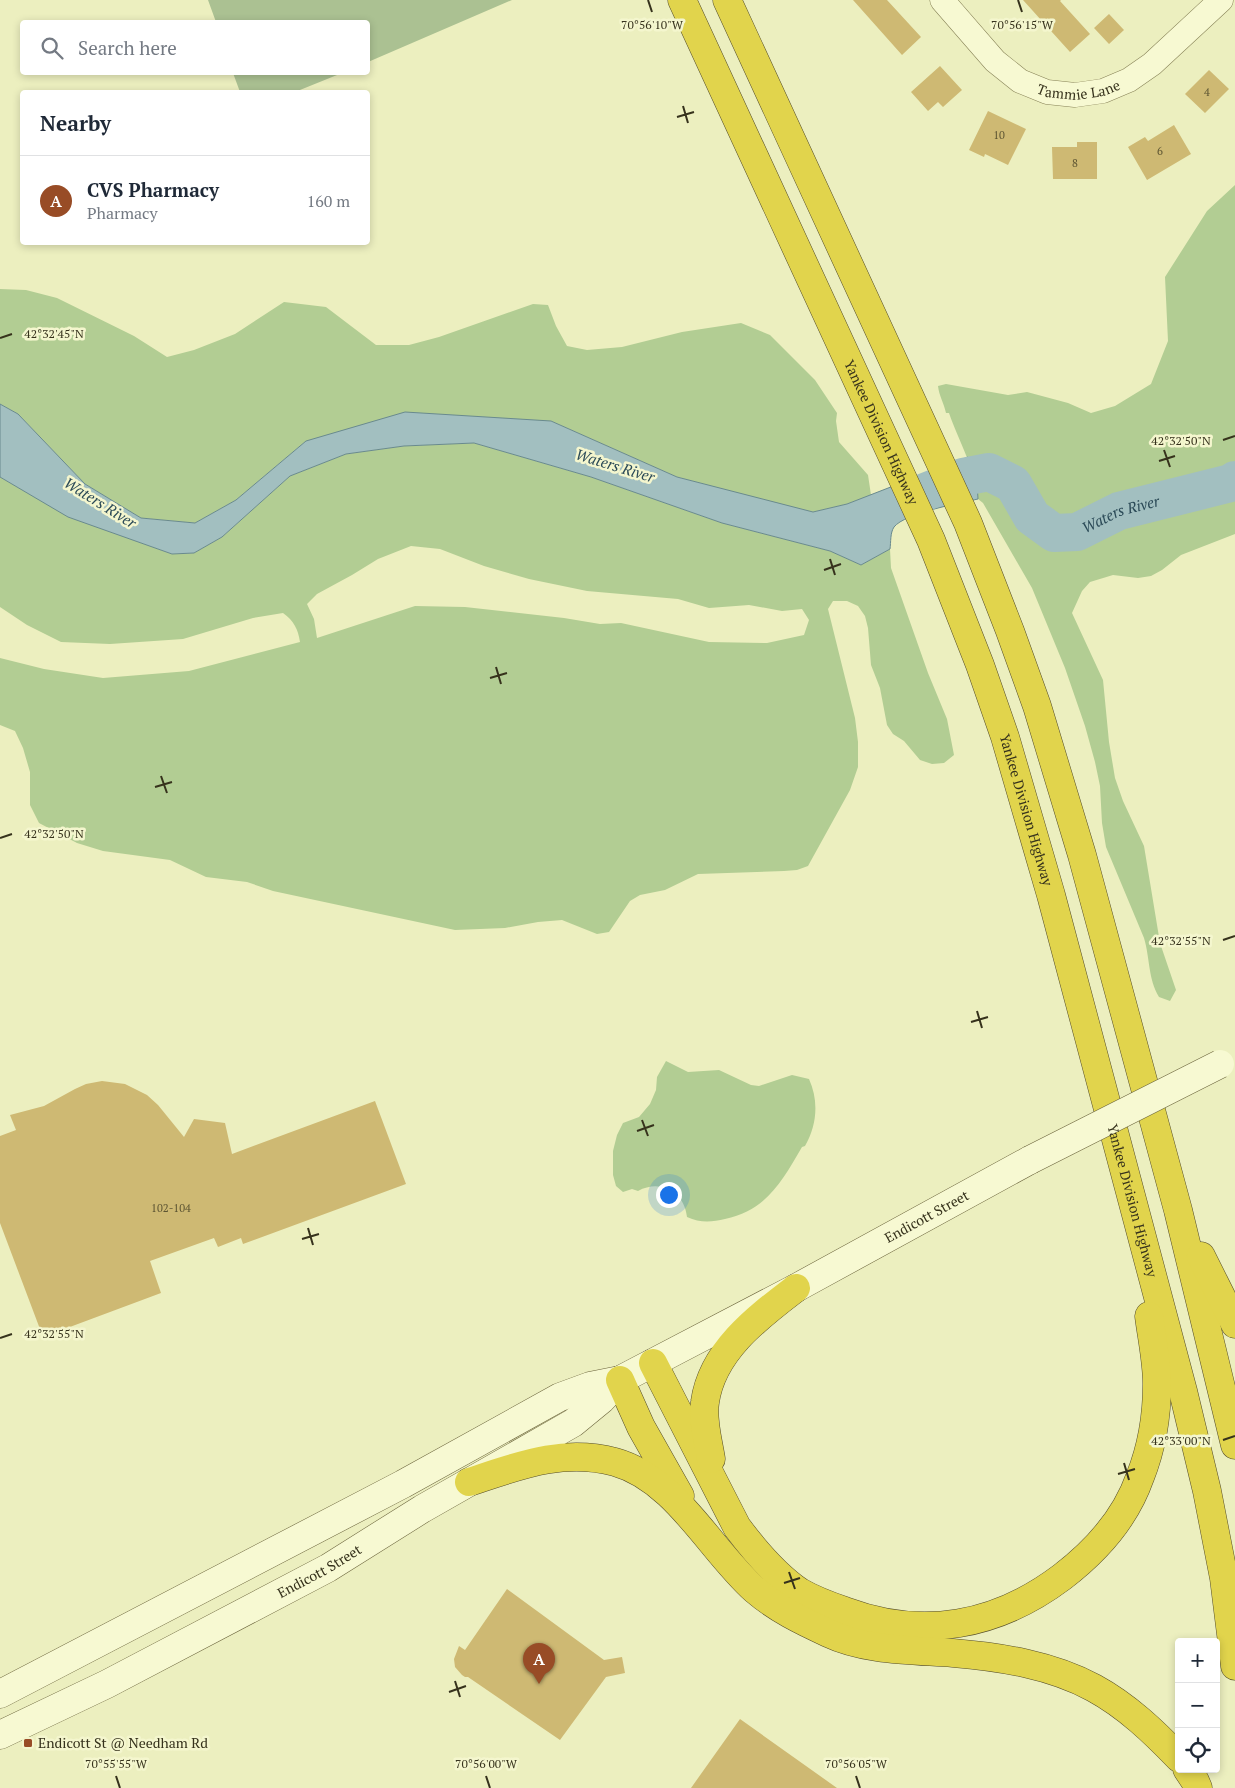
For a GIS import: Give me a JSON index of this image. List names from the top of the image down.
{
  "streets": {
    "highway": ["Yankee Division Highway"],
    "main road": ["Endicott Street"],
    "street": ["Tammie Lane"]
  },
  "water": ["Waters River"],
  "places": {
    "transit": ["Endicott St @ Needham Rd"]
  },
  "house_numbers": [
    "4",
    "10",
    "6",
    "8",
    "102-104"
  ],
  "page": {
    "search": "Search here",
    "heading": "Nearby",
    "list": [
      {
        "mark": "A",
        "name": "CVS Pharmacy",
        "note": "Pharmacy",
        "value": "160 m"
      }
    ],
    "map_buttons": ["+", "−"],
    "pins": "A"
  },
  "coordinates": [
    "70°56'10\"W",
    "70°56'15\"W",
    "42°32'45\"N",
    "42°32'50\"N",
    "42°32'55\"N",
    "42°33'00\"N",
    "70°55'55\"W",
    "70°56'00\"W",
    "70°56'05\"W"
  ]
}
